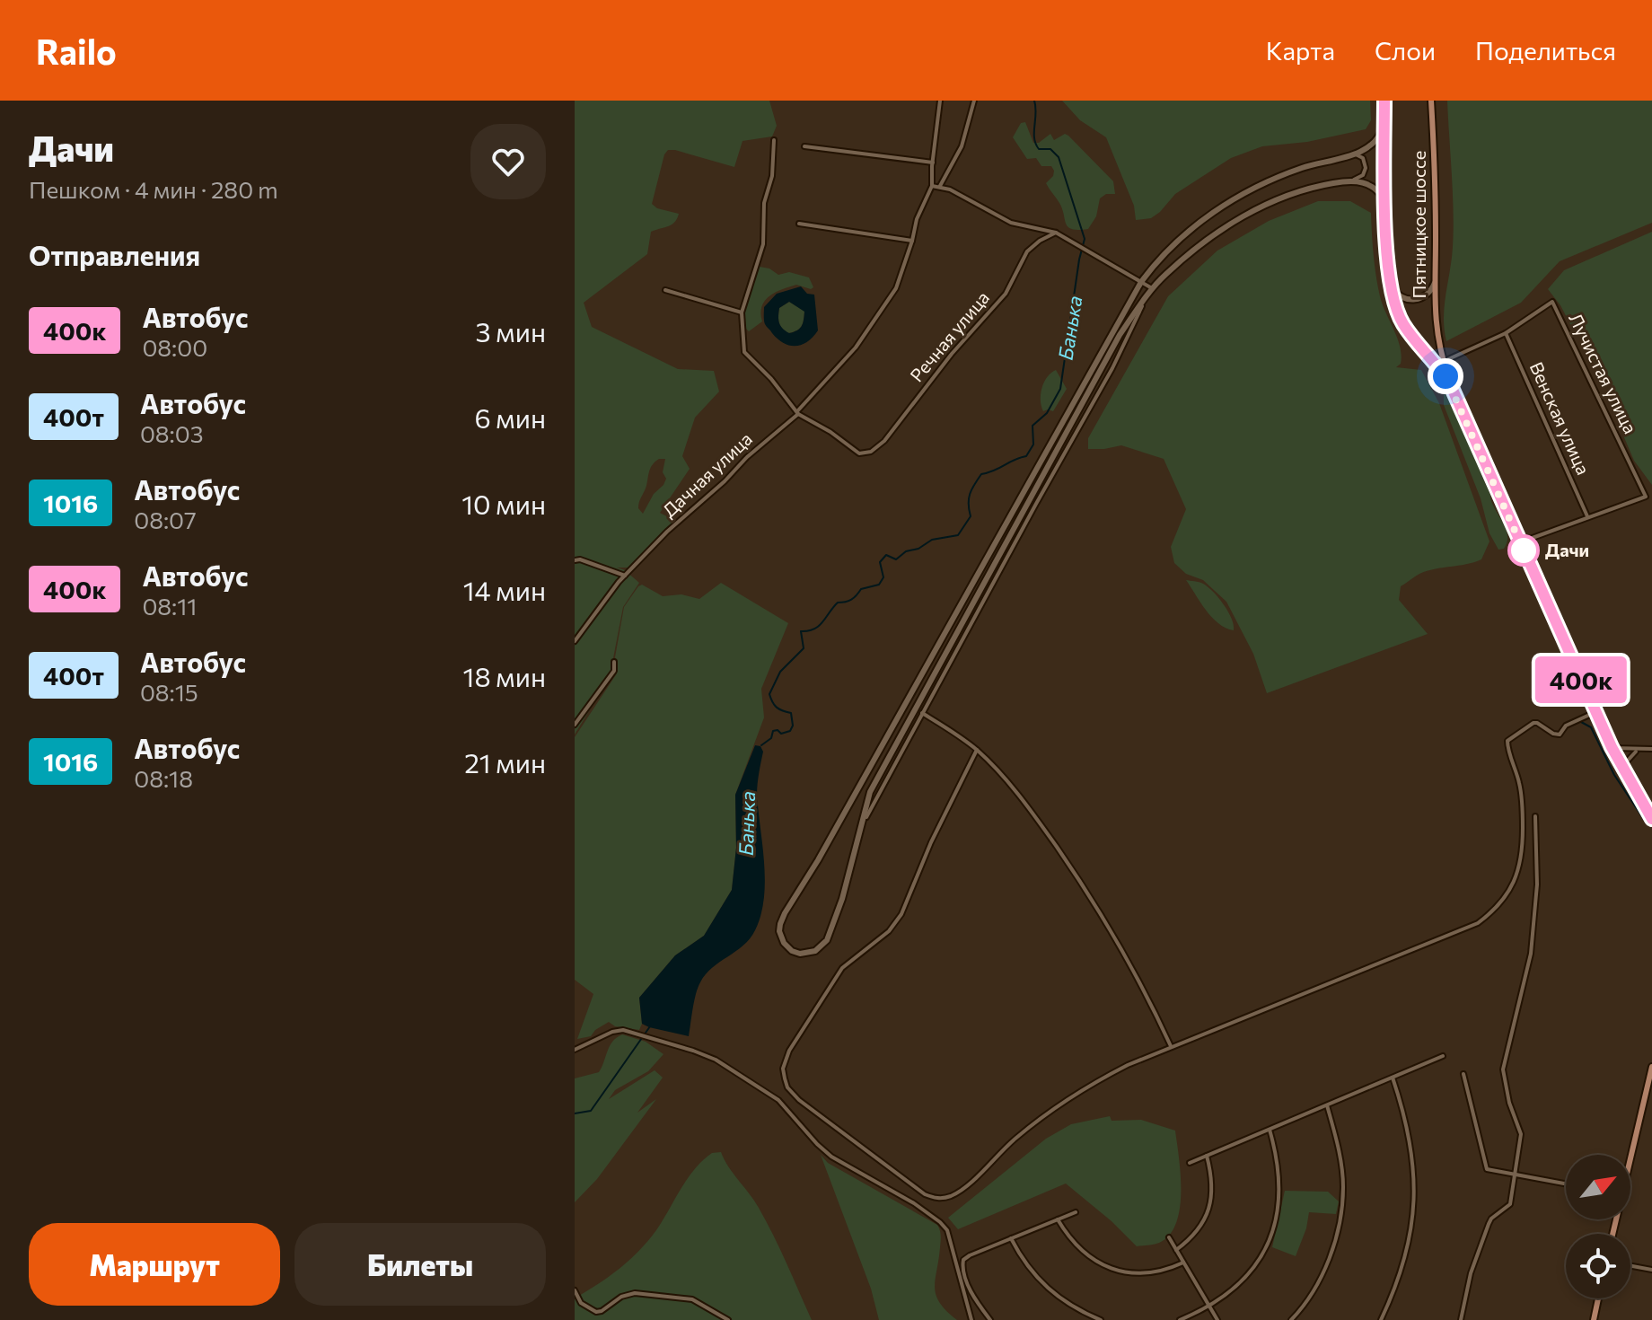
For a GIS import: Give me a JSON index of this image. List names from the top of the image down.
{
  "streets": {
    "main road": ["Пятницкое шоссе"],
    "street": [
      "Речная улица",
      "Лучистая улица",
      "Венская улица",
      "Дачная улица"
    ]
  },
  "crossings": [
    ["Речная улица", "Дачная улица"],
    ["Лучистая улица", "Венская улица"]
  ],
  "water": ["Банька"],
  "places": ["Дачи"],
  "lines": ["bus line 400к"],
  "north": "top right",
  "page": {
    "header": "Railo",
    "nav": ["Карта", "Слои", "Поделиться"],
    "heading": [
      ["Дачи", "Пешком · 4 мин · 280 m"],
      "Отправления"
    ],
    "on_map": "400к",
    "list": [
      {
        "mark": "400к",
        "name": "Автобус",
        "note": "08:00",
        "value": "3 мин"
      },
      {
        "mark": "400т",
        "name": "Автобус",
        "note": "08:03",
        "value": "6 мин"
      },
      {
        "mark": "1016",
        "name": "Автобус",
        "note": "08:07",
        "value": "10 мин"
      },
      {
        "mark": "400к",
        "name": "Автобус",
        "note": "08:11",
        "value": "14 мин"
      },
      {
        "mark": "400т",
        "name": "Автобус",
        "note": "08:15",
        "value": "18 мин"
      },
      {
        "mark": "1016",
        "name": "Автобус",
        "note": "08:18",
        "value": "21 мин"
      }
    ],
    "buttons": ["Маршрут", "Билеты"]
  }
}
